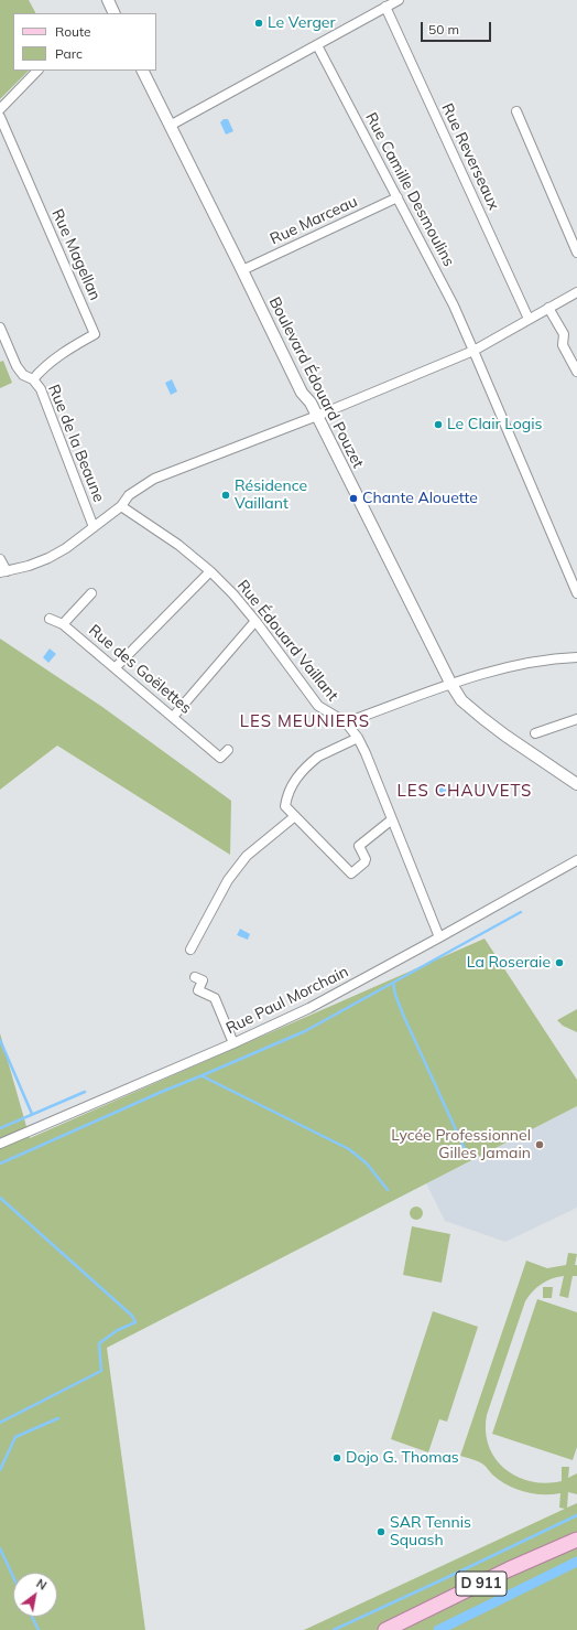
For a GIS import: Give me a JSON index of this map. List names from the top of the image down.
{
  "streets": {
    "main road": ["D 911"],
    "street": [
      "Rue Reverseaux",
      "Rue Camille Desmoulins",
      "Rue Marceau",
      "Rue Magellan",
      "Boulevard Édouard Pouzet",
      "Rue de la Beaune",
      "Rue Édouard Vaillant",
      "Rue des Goëlettes",
      "Rue Paul Morchain"
    ]
  },
  "crossings": [
    ["Rue Camille Desmoulins", "Rue Marceau"],
    ["Rue Marceau", "Boulevard Édouard Pouzet"],
    ["Rue Magellan", "Rue de la Beaune"]
  ],
  "districts": ["LES MEUNIERS", "LES CHAUVETS"],
  "places": [
    "Le Verger",
    "Le Clair Logis",
    "Résidence Vaillant",
    "Chante Alouette",
    "La Roseraie",
    "Lycée Professionnel Gilles Jamain",
    "Dojo G. Thomas",
    "SAR Tennis Squash"
  ],
  "legend": ["Route", "Parc"],
  "scale_bar": "50 m",
  "north": "top right"
}
